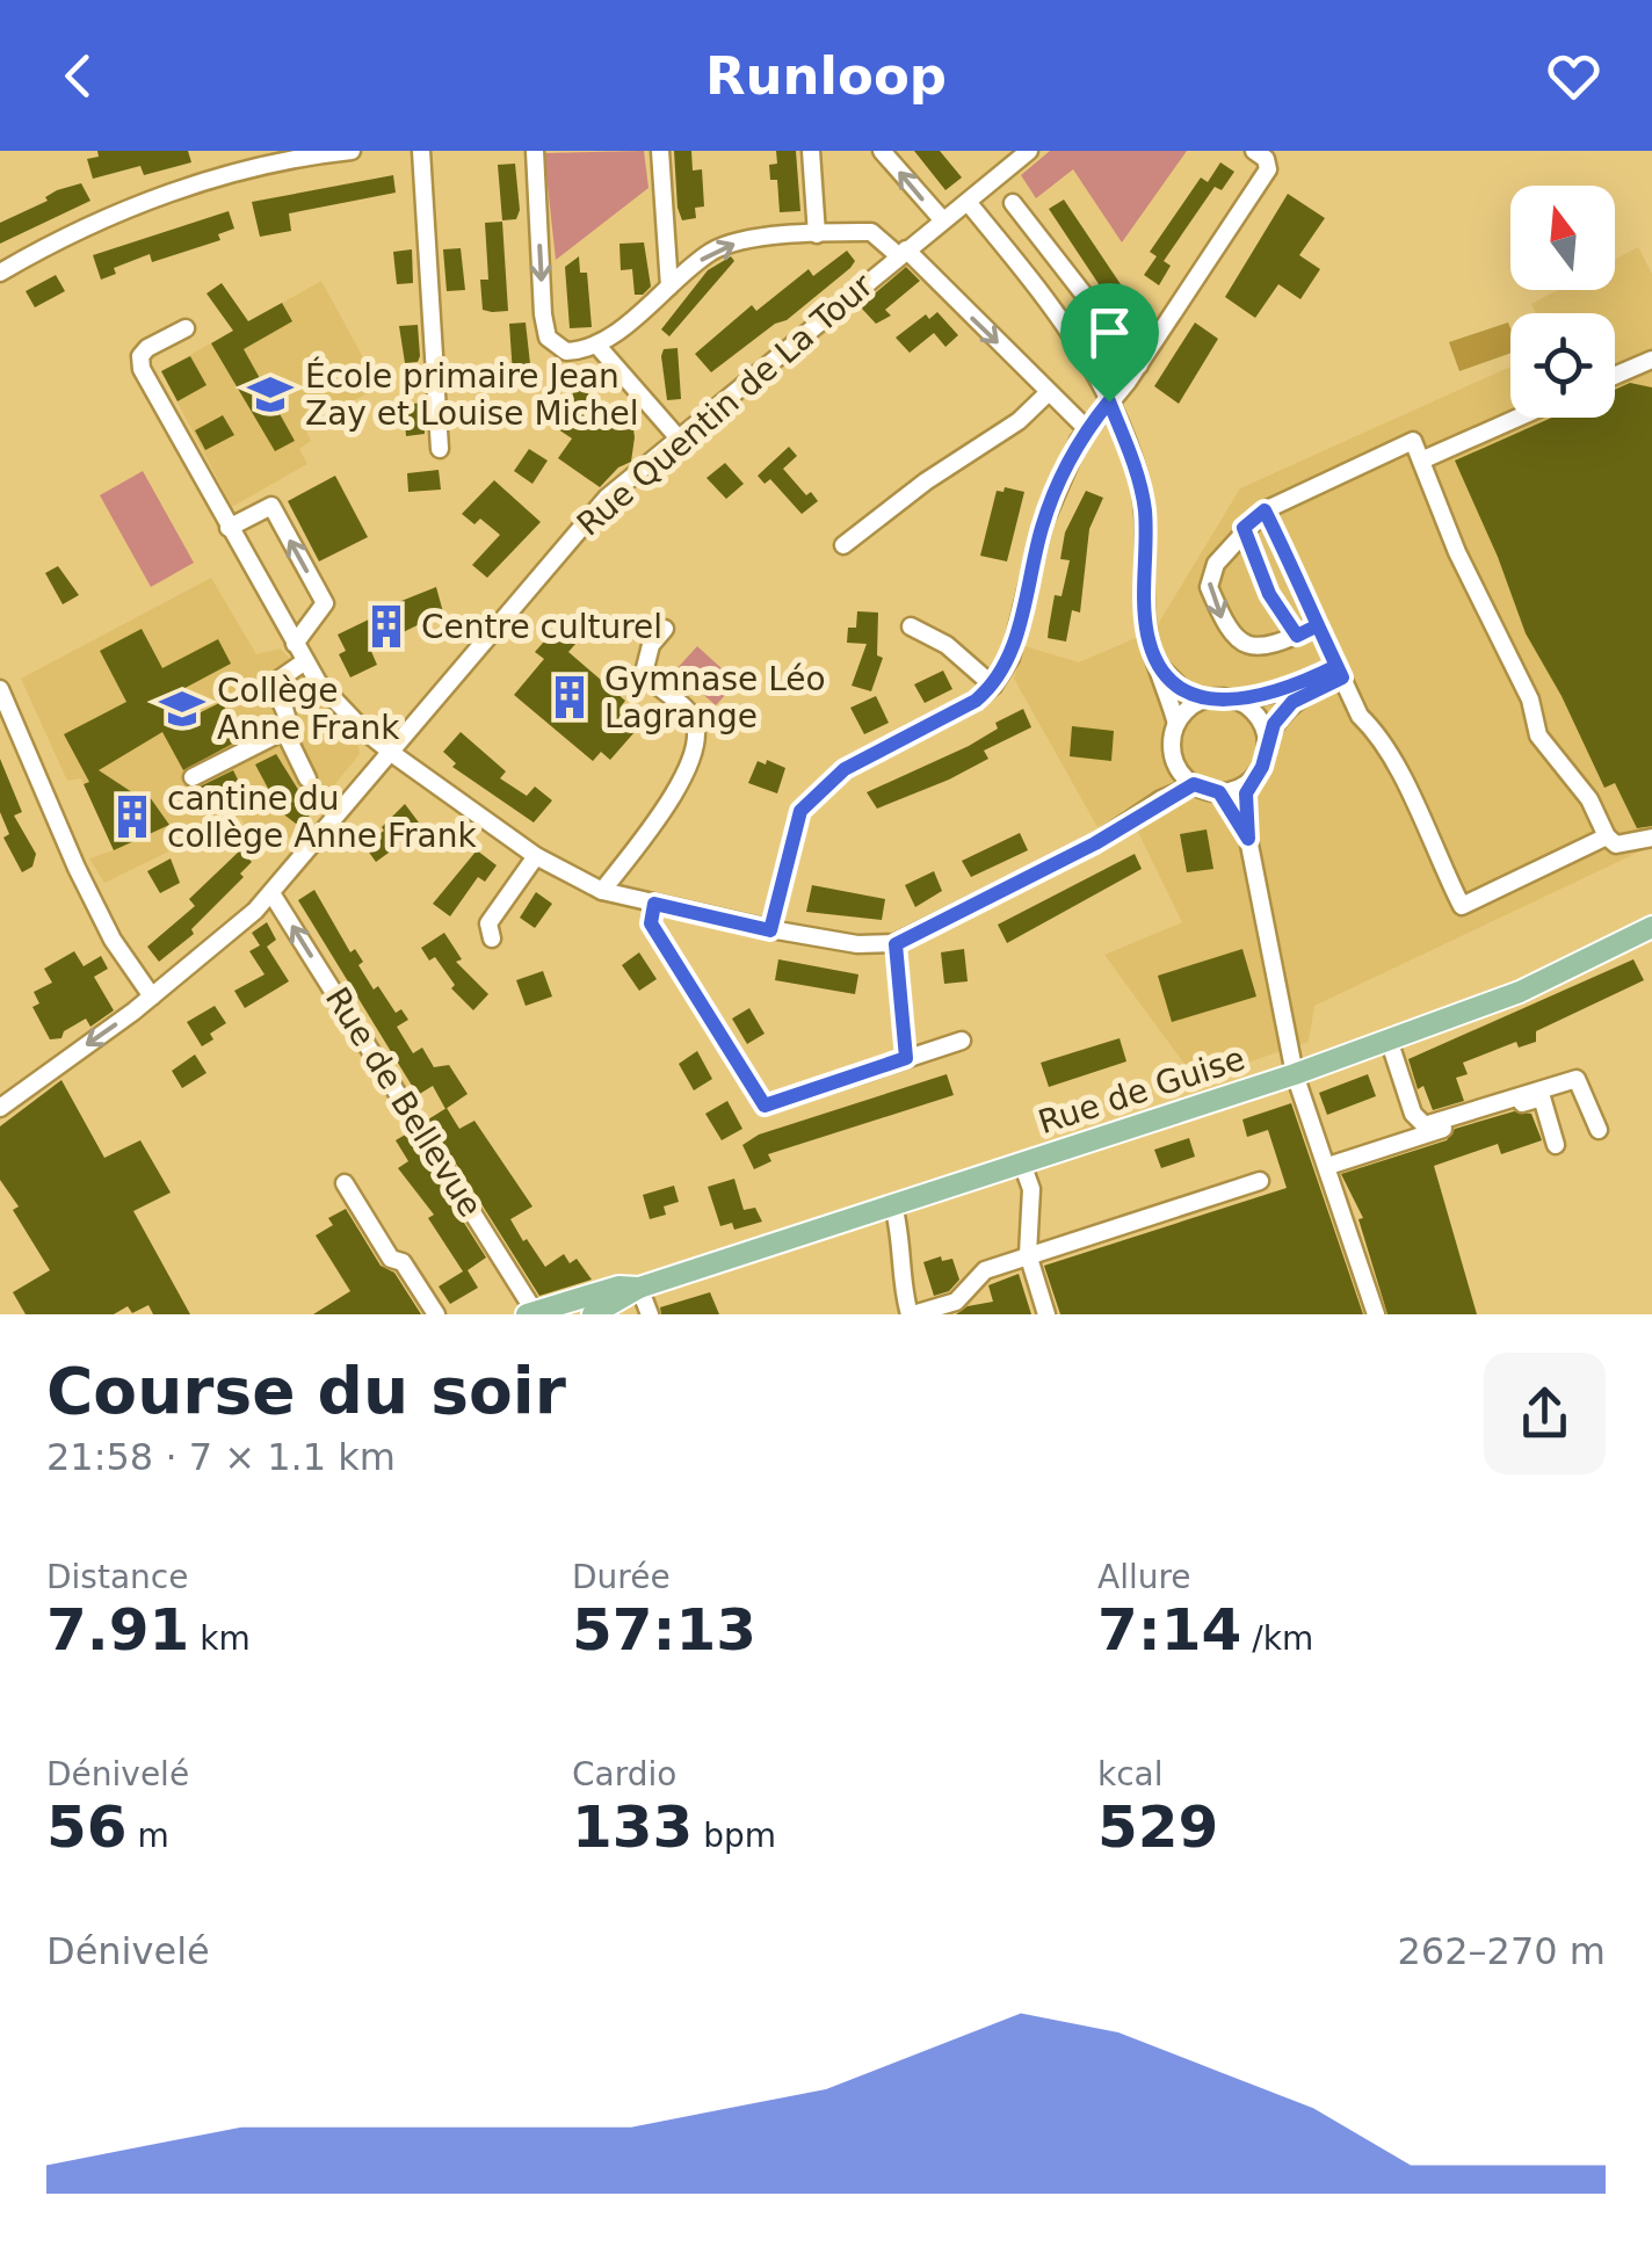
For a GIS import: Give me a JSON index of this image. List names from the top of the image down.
{
  "streets": {
    "main road": ["Rue de Guise"],
    "street": ["Rue Quentin de La Tour", "Rue de Bellevue"]
  },
  "crossings": [
    ["Rue Quentin de La Tour", "Rue de Bellevue"],
    ["Rue de Guise", "Rue de Bellevue"]
  ],
  "places": {
    "school or university": ["École primaire Jean Zay et Louise Michel", "Collège Anne Frank"],
    "building": ["Centre culturel", "Gymnase Léo Lagrange", "cantine du collège Anne Frank"]
  },
  "north": "top",
  "page": {
    "header": "Runloop",
    "heading": ["Course du soir", "21:58 · 7 × 1.1 km"],
    "stats": [
      ["Distance", "7.91 km"],
      ["Durée", "57:13"],
      ["Allure", "7:14 /km"],
      ["Dénivelé", "56 m"],
      ["Cardio", "133 bpm"],
      ["kcal", "529"]
    ],
    "chart": ["Dénivelé", "262–270 m"]
  }
}
